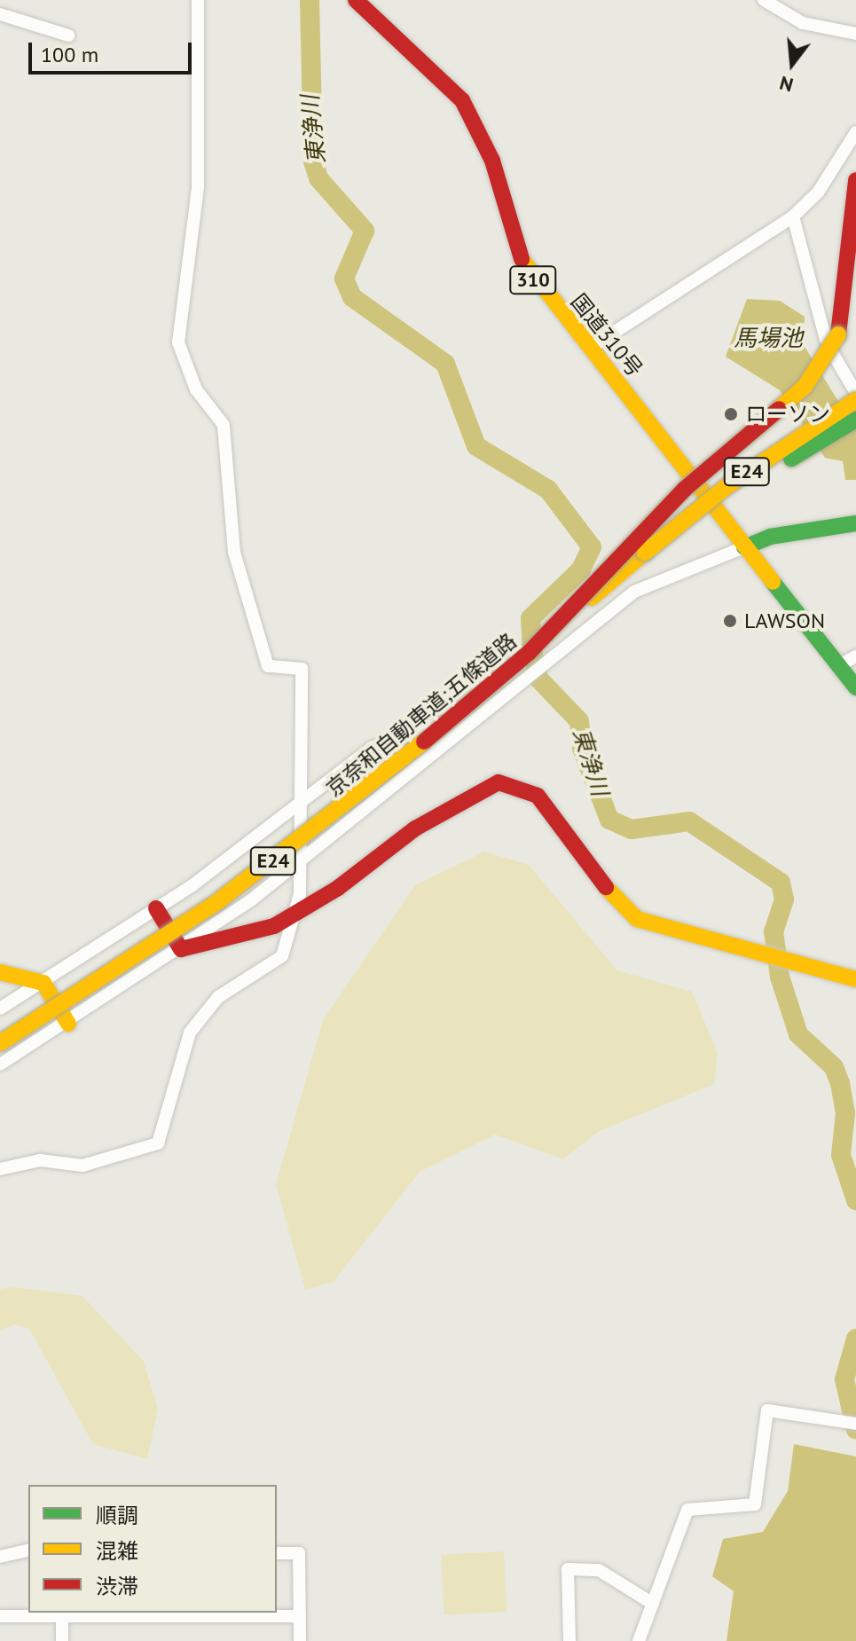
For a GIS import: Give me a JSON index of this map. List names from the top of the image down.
{
  "streets": {
    "main road": [
      "310",
      "国道310号",
      "E24",
      "京奈和自動車道;五條道路"
    ]
  },
  "water": ["東浄川", "馬場池"],
  "places": ["ローソン", "LAWSON"],
  "legend": ["順調", "混雑", "渋滞"],
  "scale_bar": "100 m",
  "north": "bottom"
}
